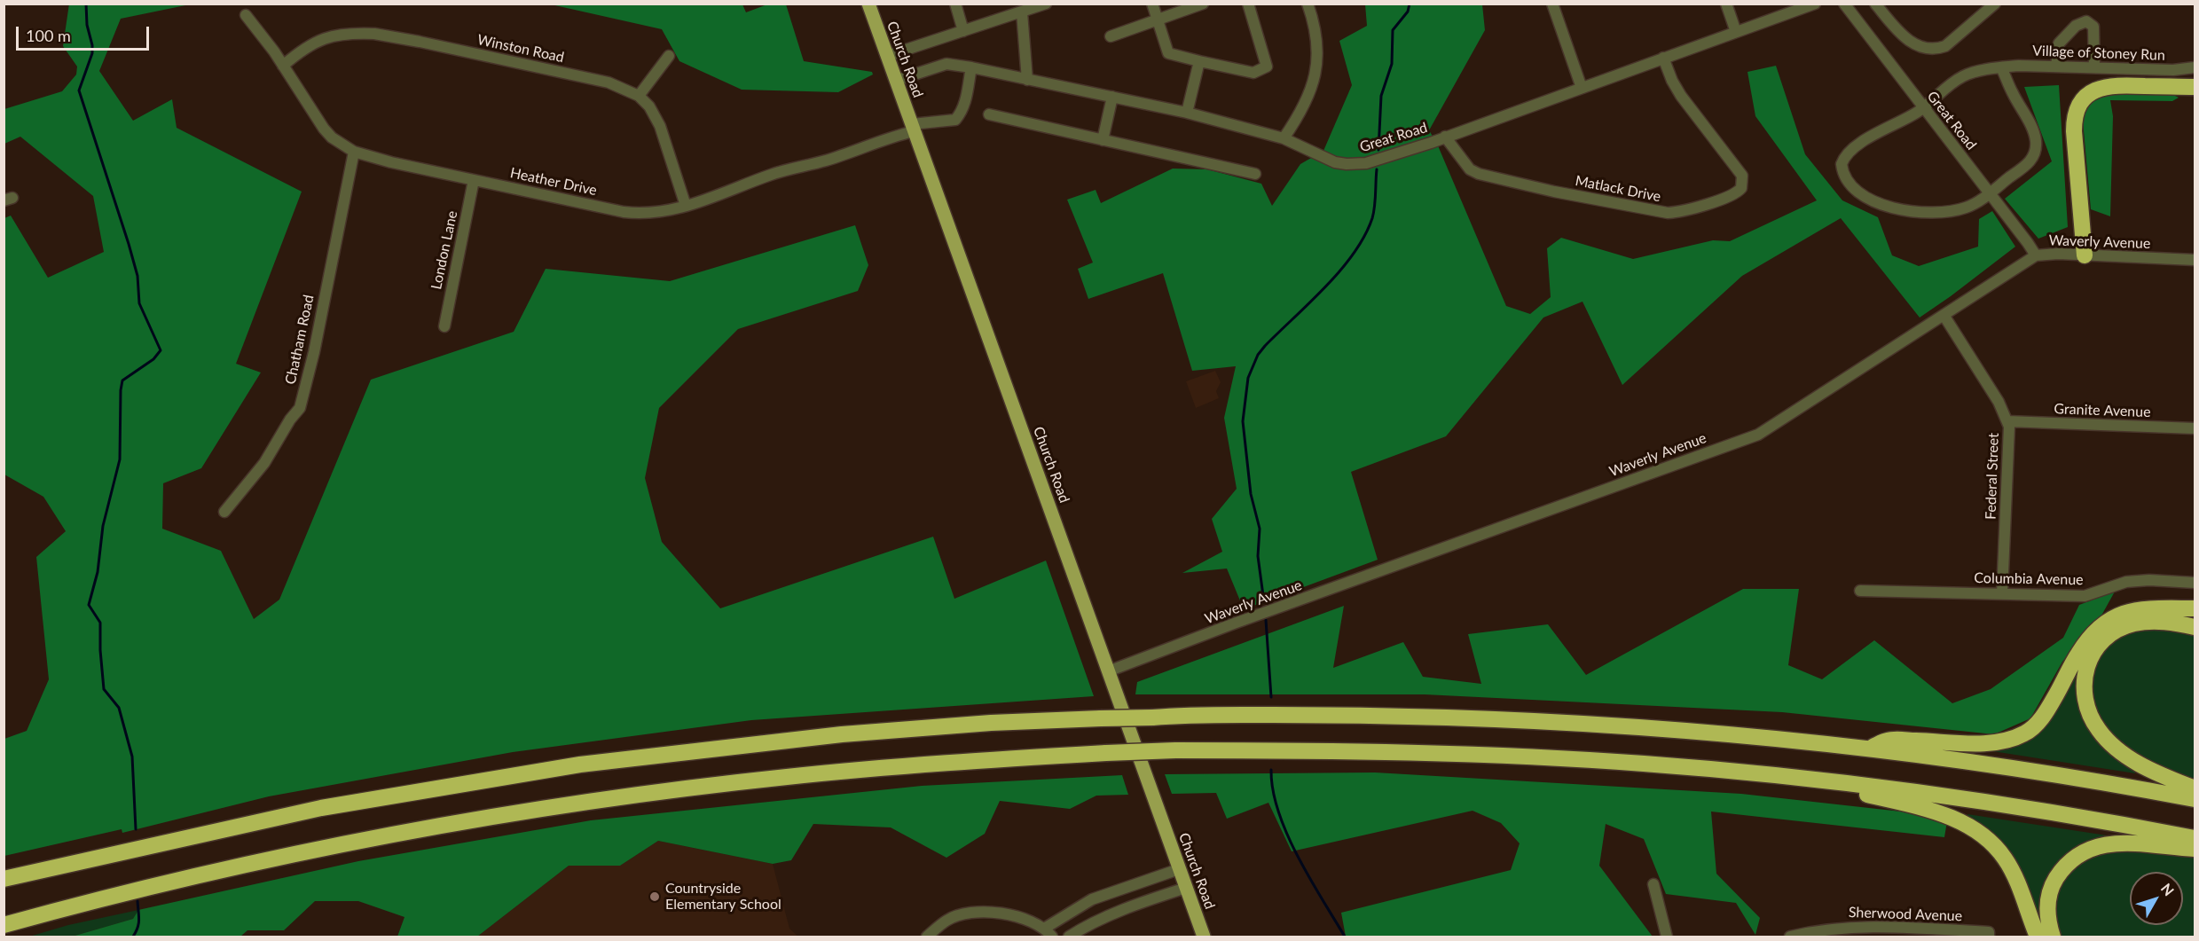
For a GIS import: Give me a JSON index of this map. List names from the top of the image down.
{
  "streets": {
    "main road": ["Church Road"],
    "street": [
      "Winston Road",
      "Village of Stoney Run",
      "Great Road",
      "Heather Drive",
      "Matlack Drive",
      "Waverly Avenue",
      "London Lane",
      "Chatham Road",
      "Granite Avenue",
      "Federal Street",
      "Columbia Avenue",
      "Sherwood Avenue"
    ]
  },
  "crossings": [
    ["Winston Road", "Heather Drive"],
    ["Village of Stoney Run", "Great Road"],
    ["Church Road", "Great Road"],
    ["Church Road", "Heather Drive"],
    ["Church Road", "Waverly Avenue"],
    ["Great Road", "Matlack Drive"],
    ["Great Road", "Waverly Avenue"],
    ["Heather Drive", "London Lane"],
    ["Heather Drive", "Chatham Road"],
    ["Waverly Avenue", "Federal Street"],
    ["Granite Avenue", "Federal Street"],
    ["Federal Street", "Columbia Avenue"]
  ],
  "places": ["Countryside Elementary School"],
  "scale_bar": "100 m",
  "north": "top right"
}
